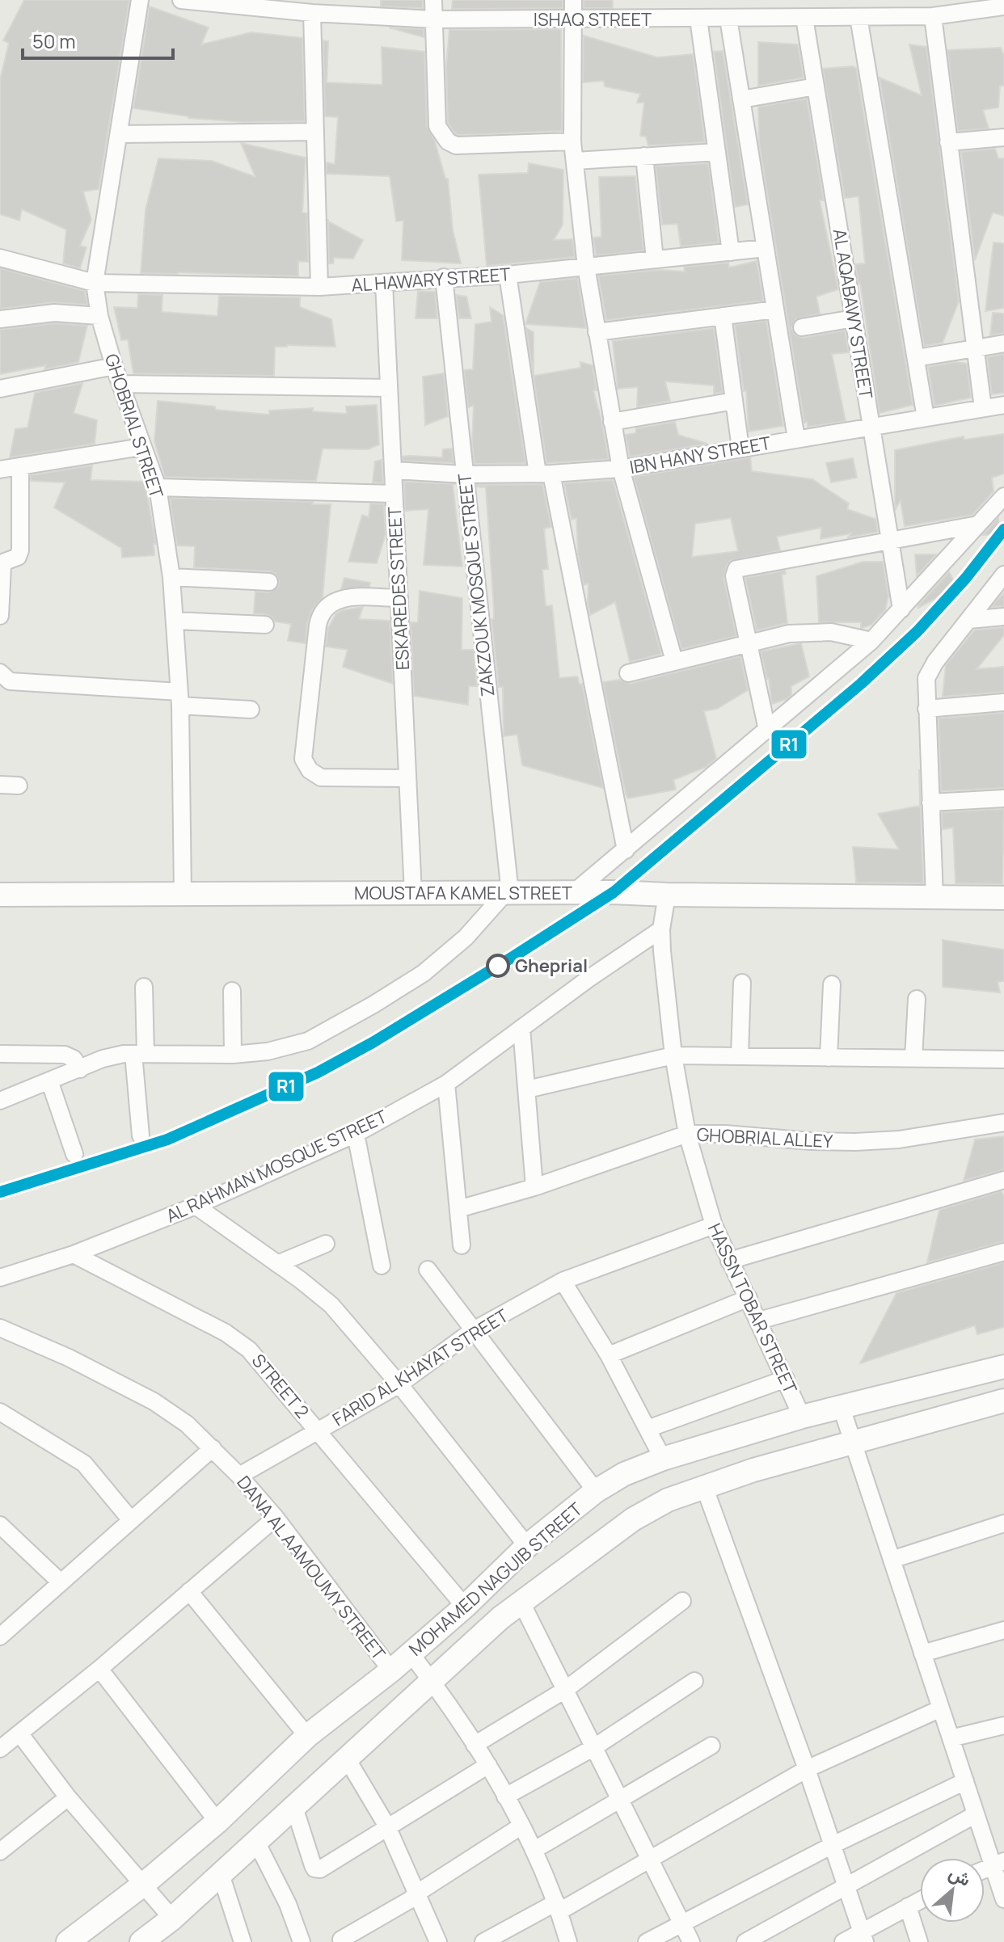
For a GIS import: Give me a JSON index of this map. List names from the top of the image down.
{
  "streets": {
    "main road": ["MOUSTAFA KAMEL STREET", "MOHAMED NAGUIB STREET"],
    "street": [
      "ISHAQ STREET",
      "AL HAWARY STREET",
      "AL AQABAWY STREET",
      "GHOBRIAL STREET",
      "IBN HANY STREET",
      "ZAKZOUK MOSQUE STREET",
      "ESKAREDES STREET",
      "GHOBRIAL ALLEY",
      "AL RAHMAN MOSQUE STREET",
      "HASSN TOBAR STREET",
      "FARID AL KHAYAT STREET",
      "STREET 2",
      "DANA AL AAMOUMY STREET"
    ]
  },
  "crossings": [
    ["ISHAQ STREET", "AL AQABAWY STREET"],
    ["AL HAWARY STREET", "GHOBRIAL STREET"],
    ["AL HAWARY STREET", "ZAKZOUK MOSQUE STREET"],
    ["AL HAWARY STREET", "ESKAREDES STREET"],
    ["AL AQABAWY STREET", "IBN HANY STREET"],
    ["GHOBRIAL STREET", "MOUSTAFA KAMEL STREET"],
    ["IBN HANY STREET", "ZAKZOUK MOSQUE STREET"],
    ["IBN HANY STREET", "ESKAREDES STREET"],
    ["ZAKZOUK MOSQUE STREET", "MOUSTAFA KAMEL STREET"],
    ["ESKAREDES STREET", "MOUSTAFA KAMEL STREET"],
    ["MOUSTAFA KAMEL STREET", "HASSN TOBAR STREET"],
    ["GHOBRIAL ALLEY", "HASSN TOBAR STREET"],
    ["AL RAHMAN MOSQUE STREET", "HASSN TOBAR STREET"],
    ["AL RAHMAN MOSQUE STREET", "STREET 2"],
    ["HASSN TOBAR STREET", "FARID AL KHAYAT STREET"],
    ["HASSN TOBAR STREET", "MOHAMED NAGUIB STREET"],
    ["FARID AL KHAYAT STREET", "STREET 2"],
    ["FARID AL KHAYAT STREET", "DANA AL AAMOUMY STREET"],
    ["STREET 2", "MOHAMED NAGUIB STREET"],
    ["DANA AL AAMOUMY STREET", "MOHAMED NAGUIB STREET"]
  ],
  "places": ["Gheprial"],
  "lines": ["transit line R1"],
  "scale_bar": "50 m",
  "north": "top right"
}
